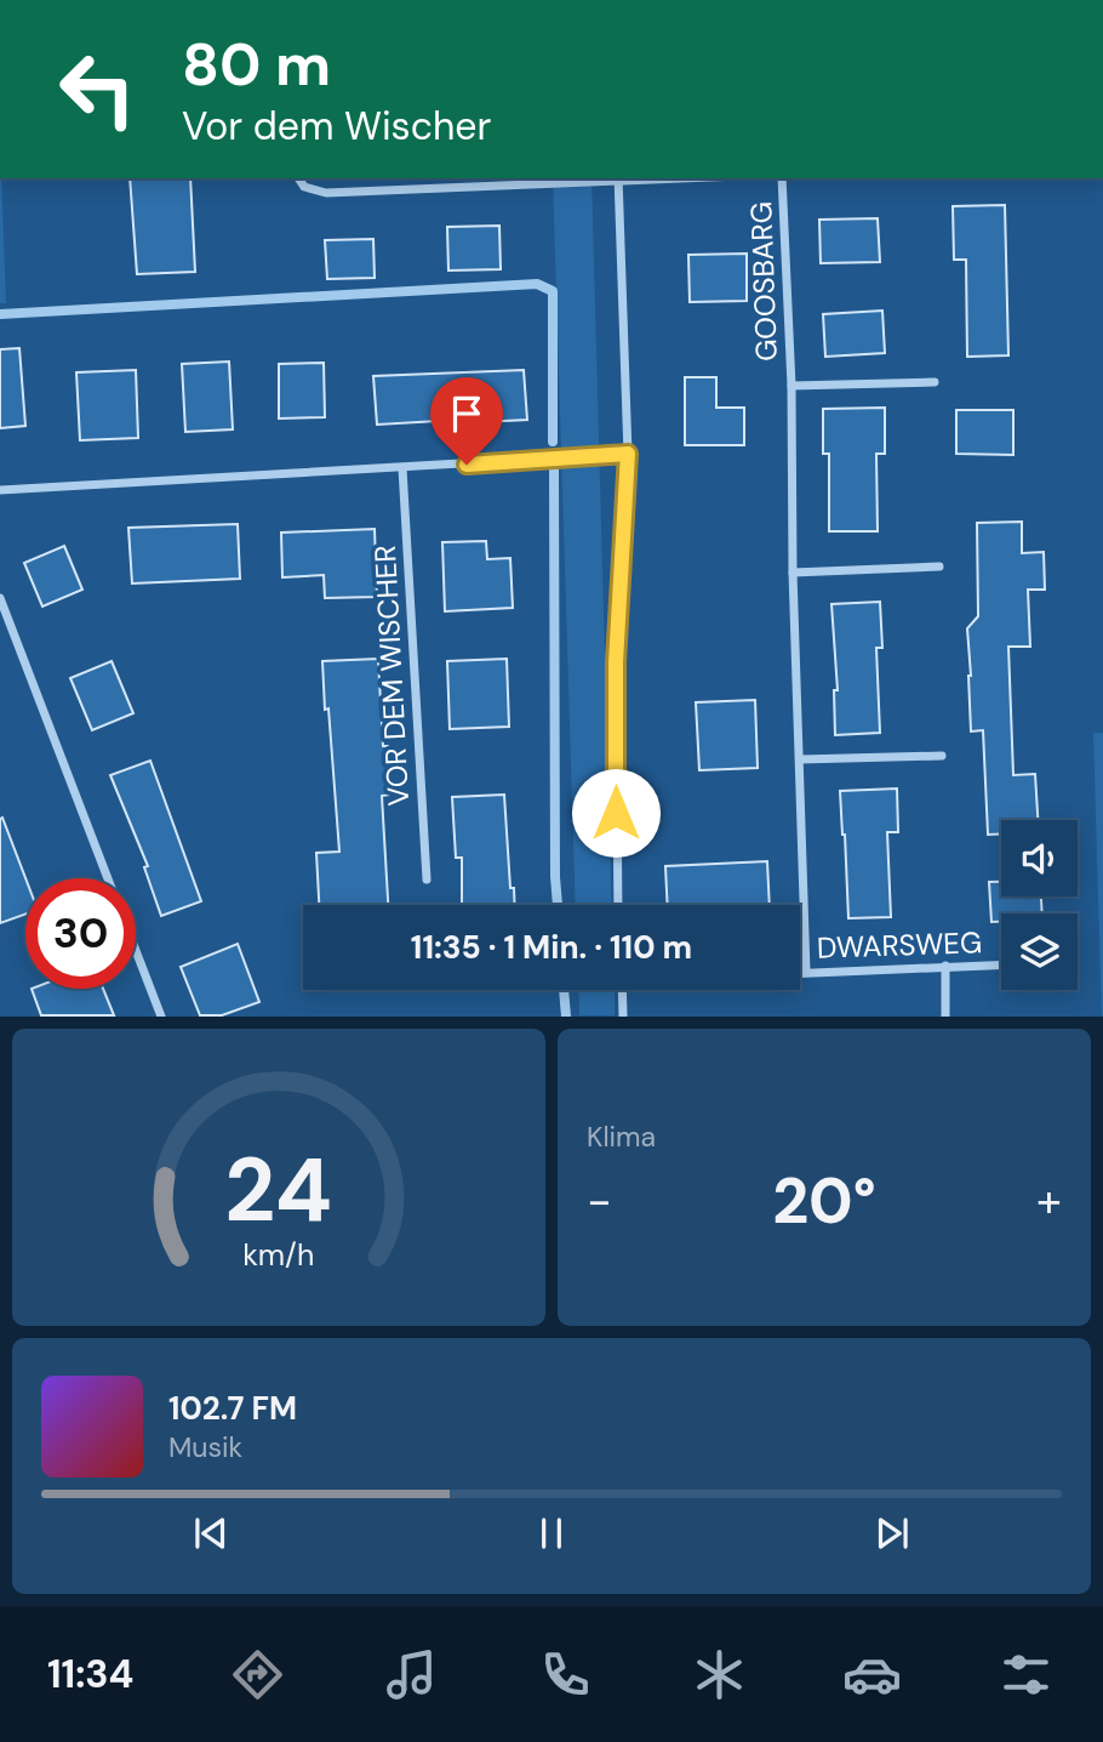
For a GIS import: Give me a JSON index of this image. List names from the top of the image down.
{
  "streets": {
    "street": ["GOOSBARG", "VOR DEM WISCHER", "DWARSWEG"]
  },
  "crossings": [
    ["GOOSBARG", "DWARSWEG"]
  ],
  "page": {
    "turn": ["80 m", "Vor dem Wischer"],
    "limit": "30",
    "trip": "11:35 · 1 Min. · 110 m",
    "tile": "Klima",
    "heat": ["−", "20°", "+"],
    "song": ["102.7 FM", "Musik"],
    "tabs": "11:34",
    "gauge": ["24", "km/h"]
  }
}
